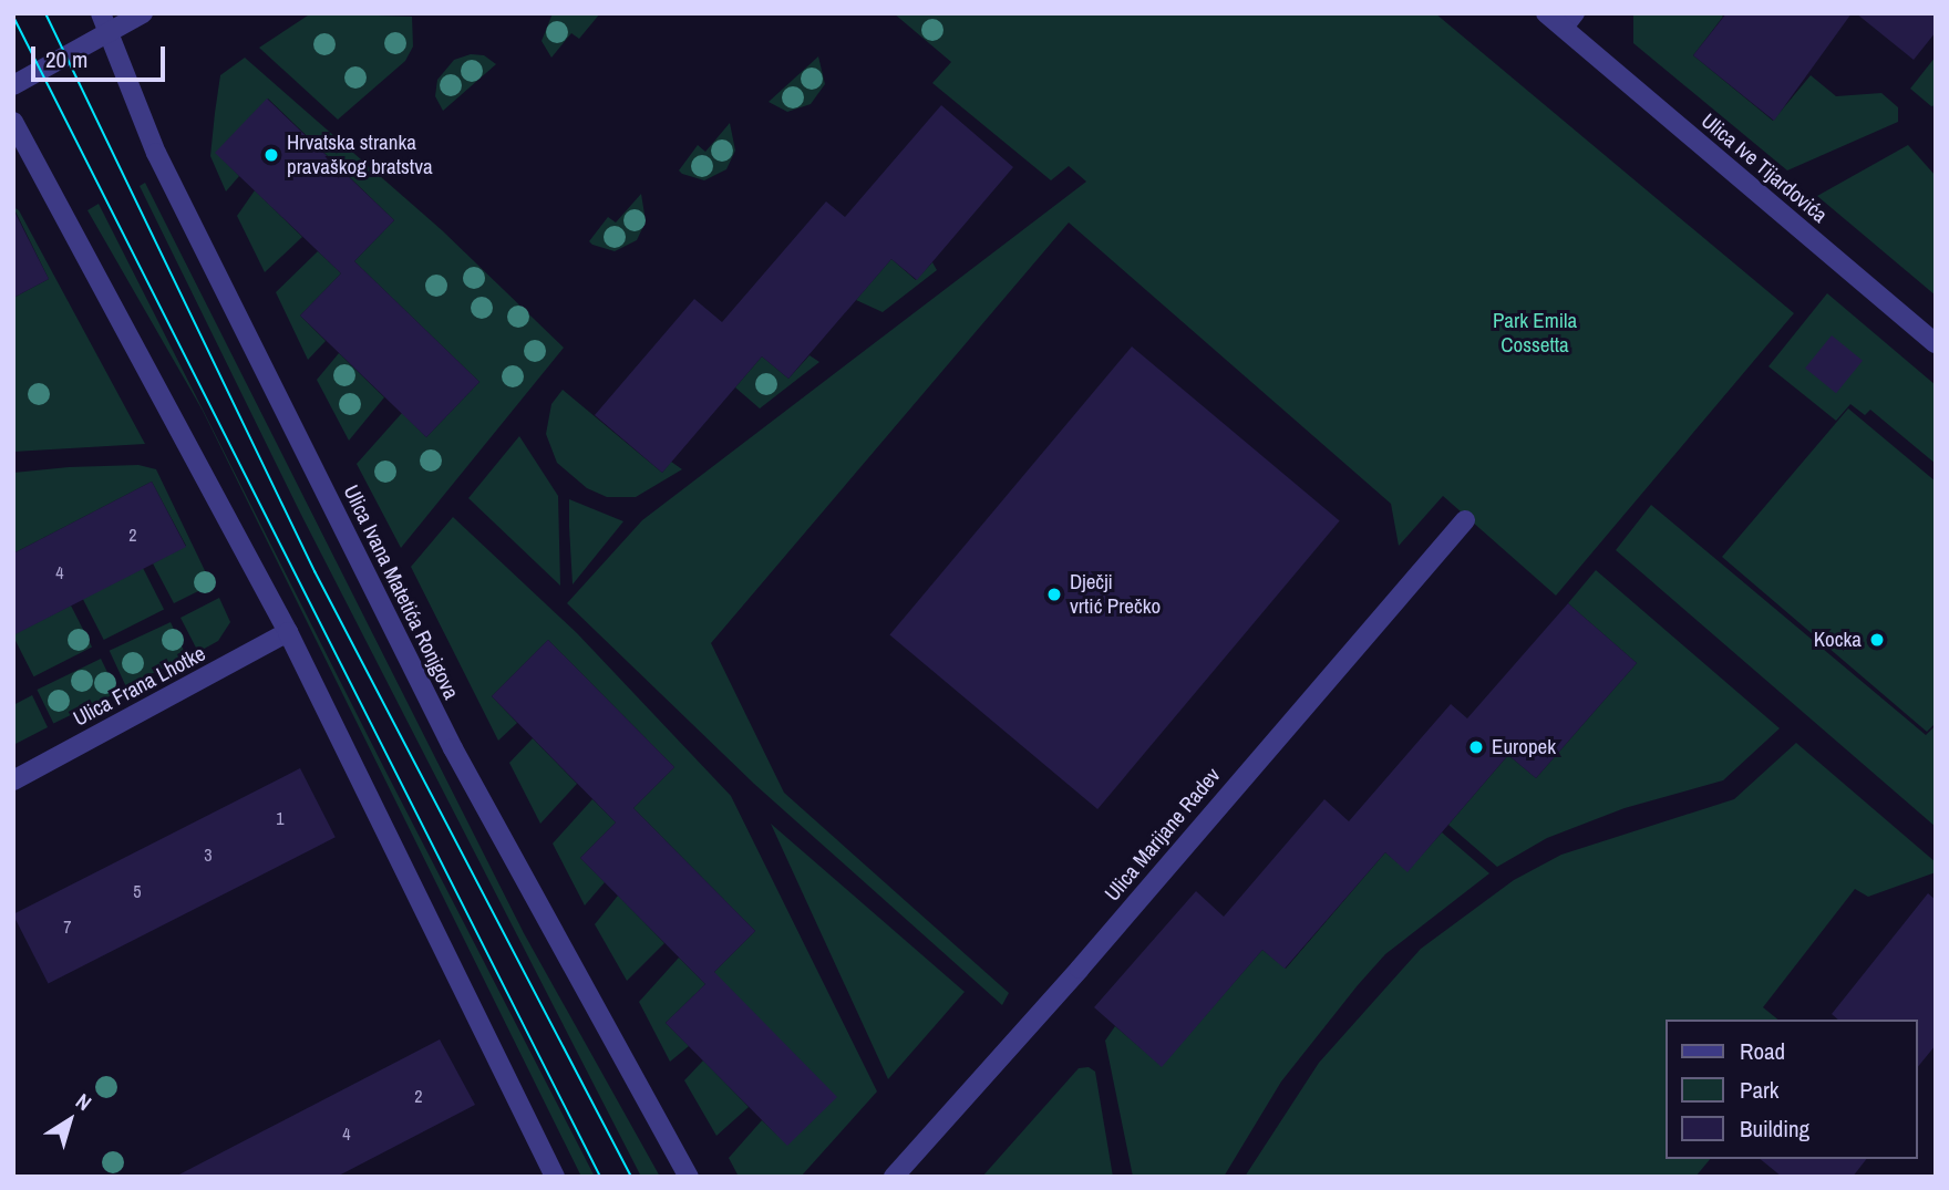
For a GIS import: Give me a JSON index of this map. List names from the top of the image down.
{
  "streets": {
    "street": [
      "Ulica Ive Tijardovića",
      "Ulica Ivana Matetića Ronjgova",
      "Ulica Frana Lhotke",
      "Ulica Marijane Radev"
    ]
  },
  "parks": ["Park Emila Cossetta"],
  "places": [
    "Hrvatska stranka pravaškog bratstva",
    "Dječji vrtić Prečko",
    "Kocka",
    "Europek"
  ],
  "house_numbers": [
    "2",
    "4",
    "1",
    "3",
    "5",
    "7",
    "2",
    "4"
  ],
  "legend": ["Road", "Park", "Building"],
  "scale_bar": "20 m",
  "north": "top right"
}
